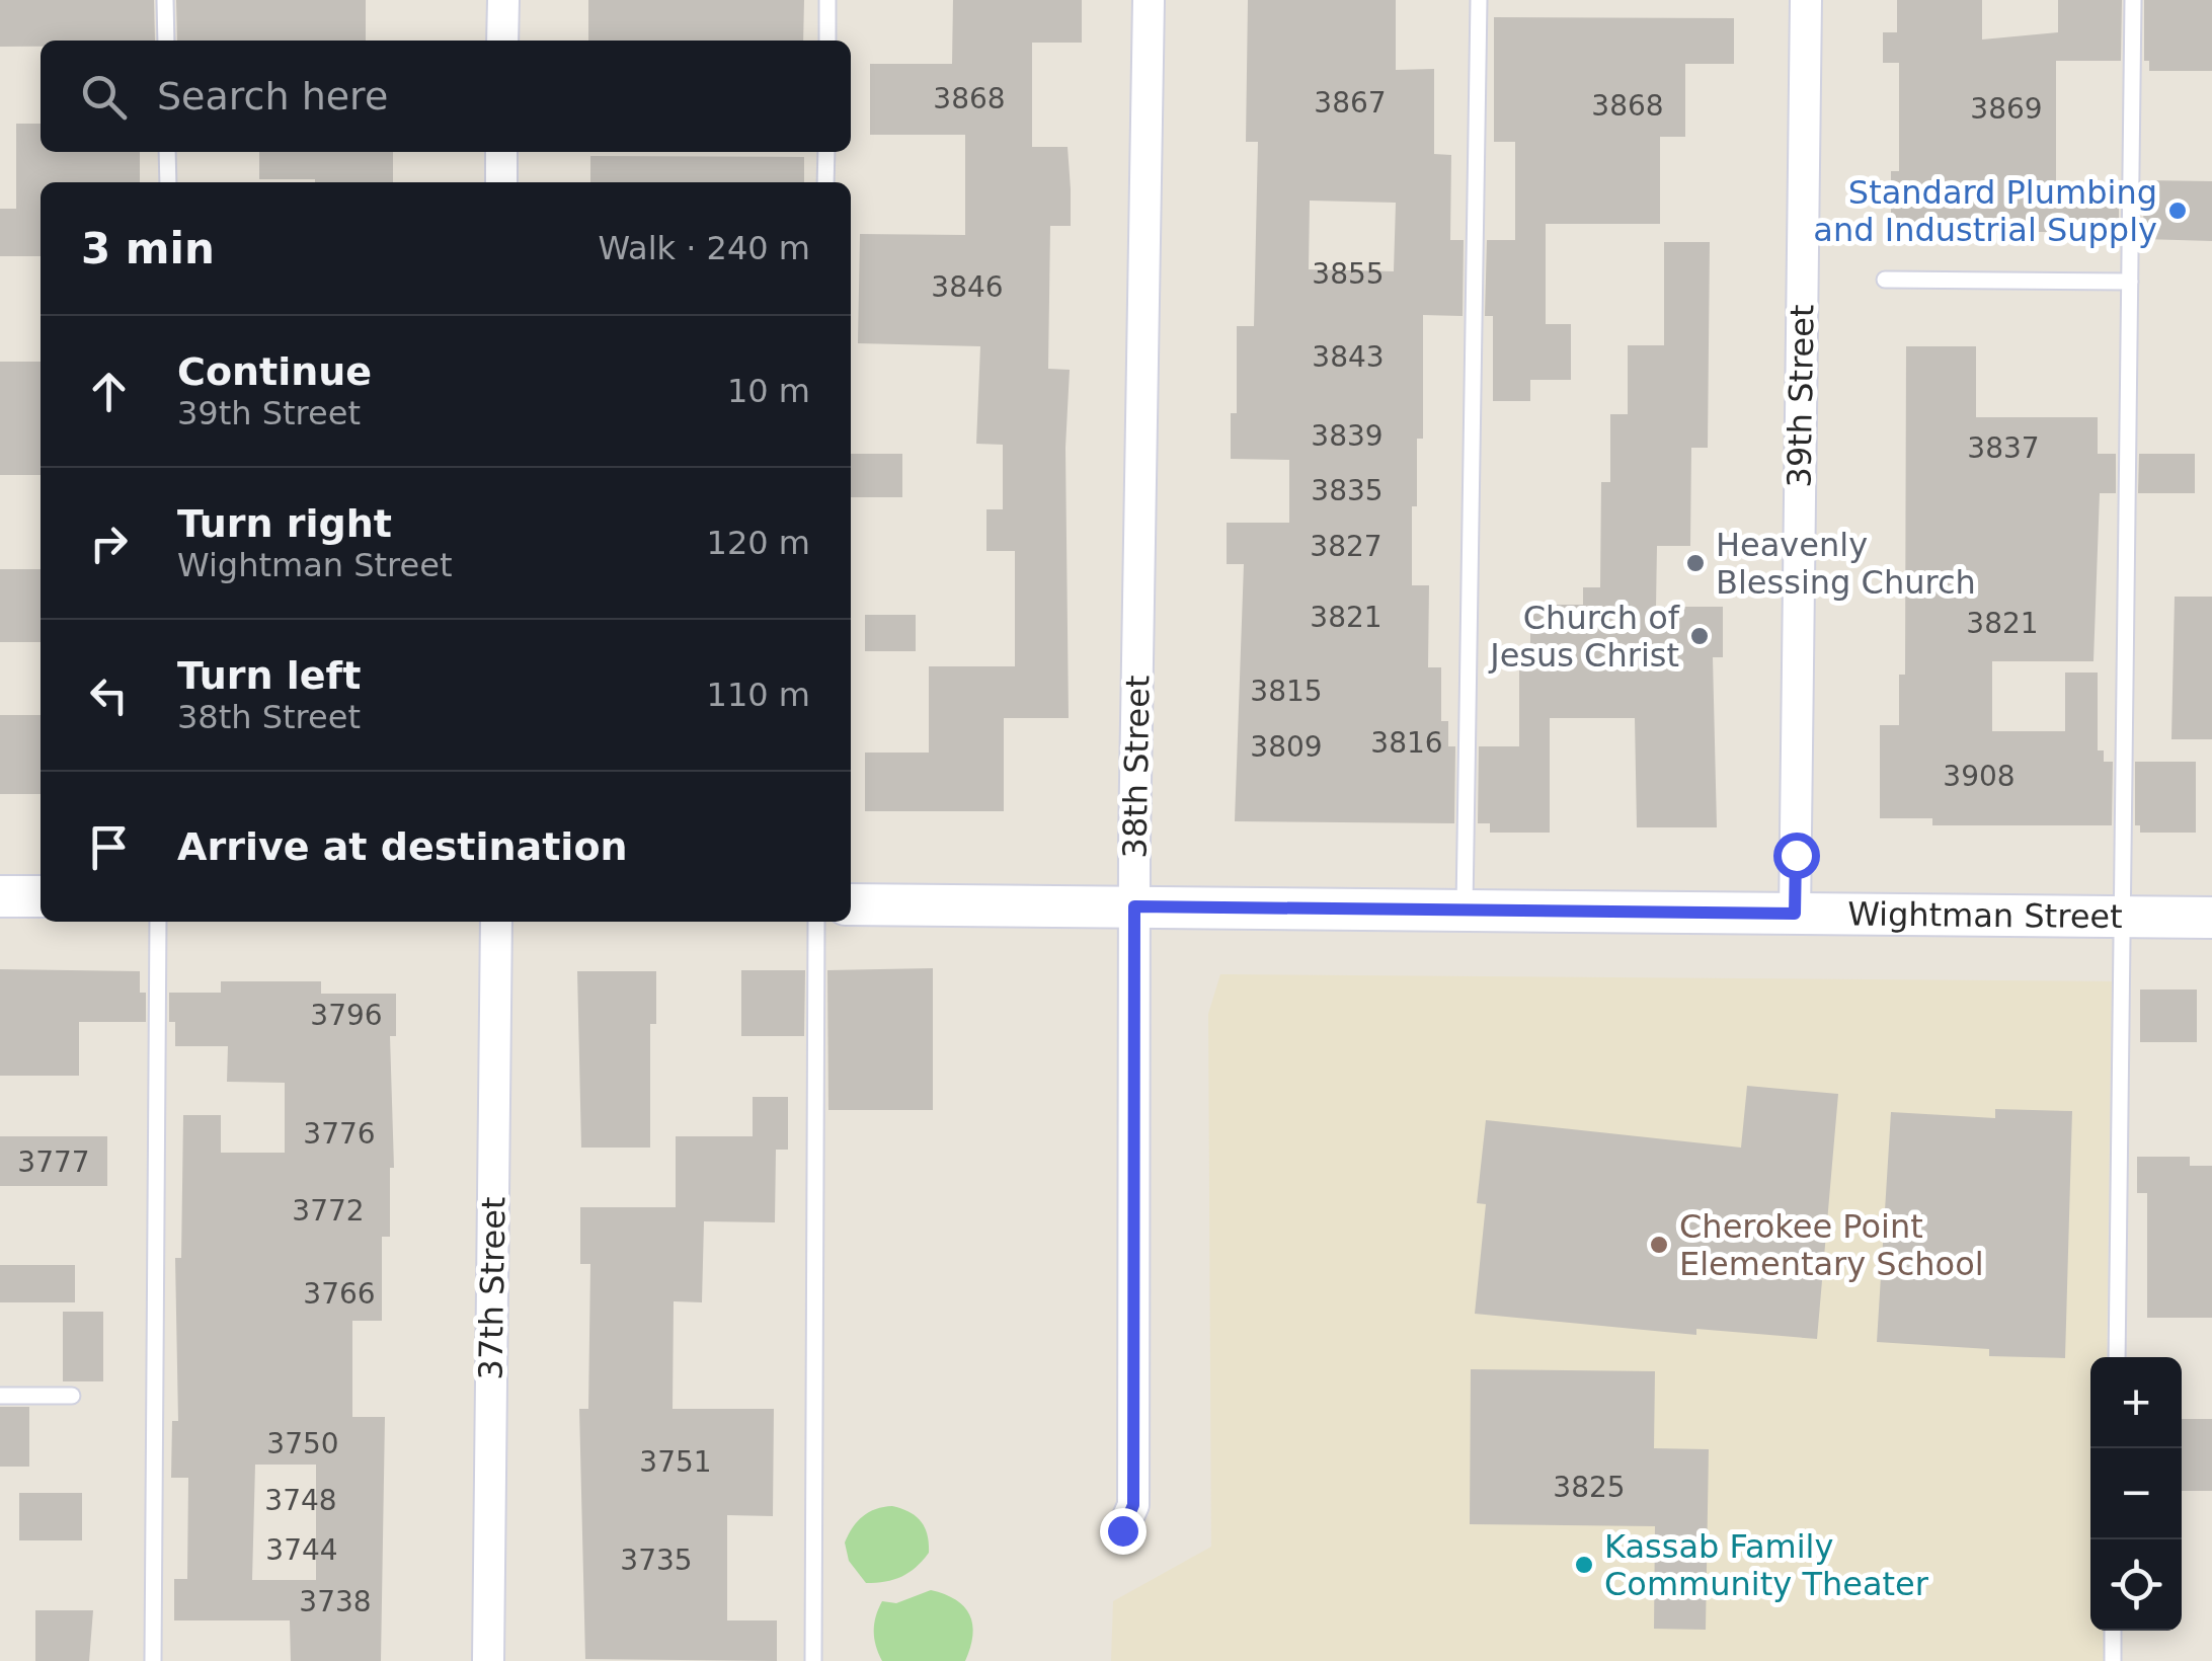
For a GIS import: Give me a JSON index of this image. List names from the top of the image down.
{
  "streets": {
    "main road": ["Wightman Street"],
    "street": ["39th Street", "38th Street", "37th Street"]
  },
  "crossings": [
    ["39th Street", "Wightman Street"],
    ["38th Street", "Wightman Street"]
  ],
  "places": [
    "Standard Plumbing and Industrial Supply",
    "Heavenly Blessing Church",
    "Church of Jesus Christ",
    "Cherokee Point Elementary School",
    "Kassab Family Community Theater"
  ],
  "house_numbers": [
    "3868",
    "3867",
    "3868",
    "3869",
    "3855",
    "3846",
    "3843",
    "3839",
    "3837",
    "3835",
    "3827",
    "3821",
    "3821",
    "3815",
    "3816",
    "3809",
    "3908",
    "3796",
    "3776",
    "3777",
    "3772",
    "3766",
    "3750",
    "3751",
    "3825",
    "3748",
    "3744",
    "3735",
    "3738"
  ],
  "page": {
    "search": "Search here",
    "heading": ["3 min", "Walk · 240 m"],
    "list": [
      ["Continue", "39th Street", "10 m"],
      ["Turn right", "Wightman Street", "120 m"],
      ["Turn left", "38th Street", "110 m"],
      "Arrive at destination"
    ],
    "map_buttons": ["+", "−"]
  }
}
